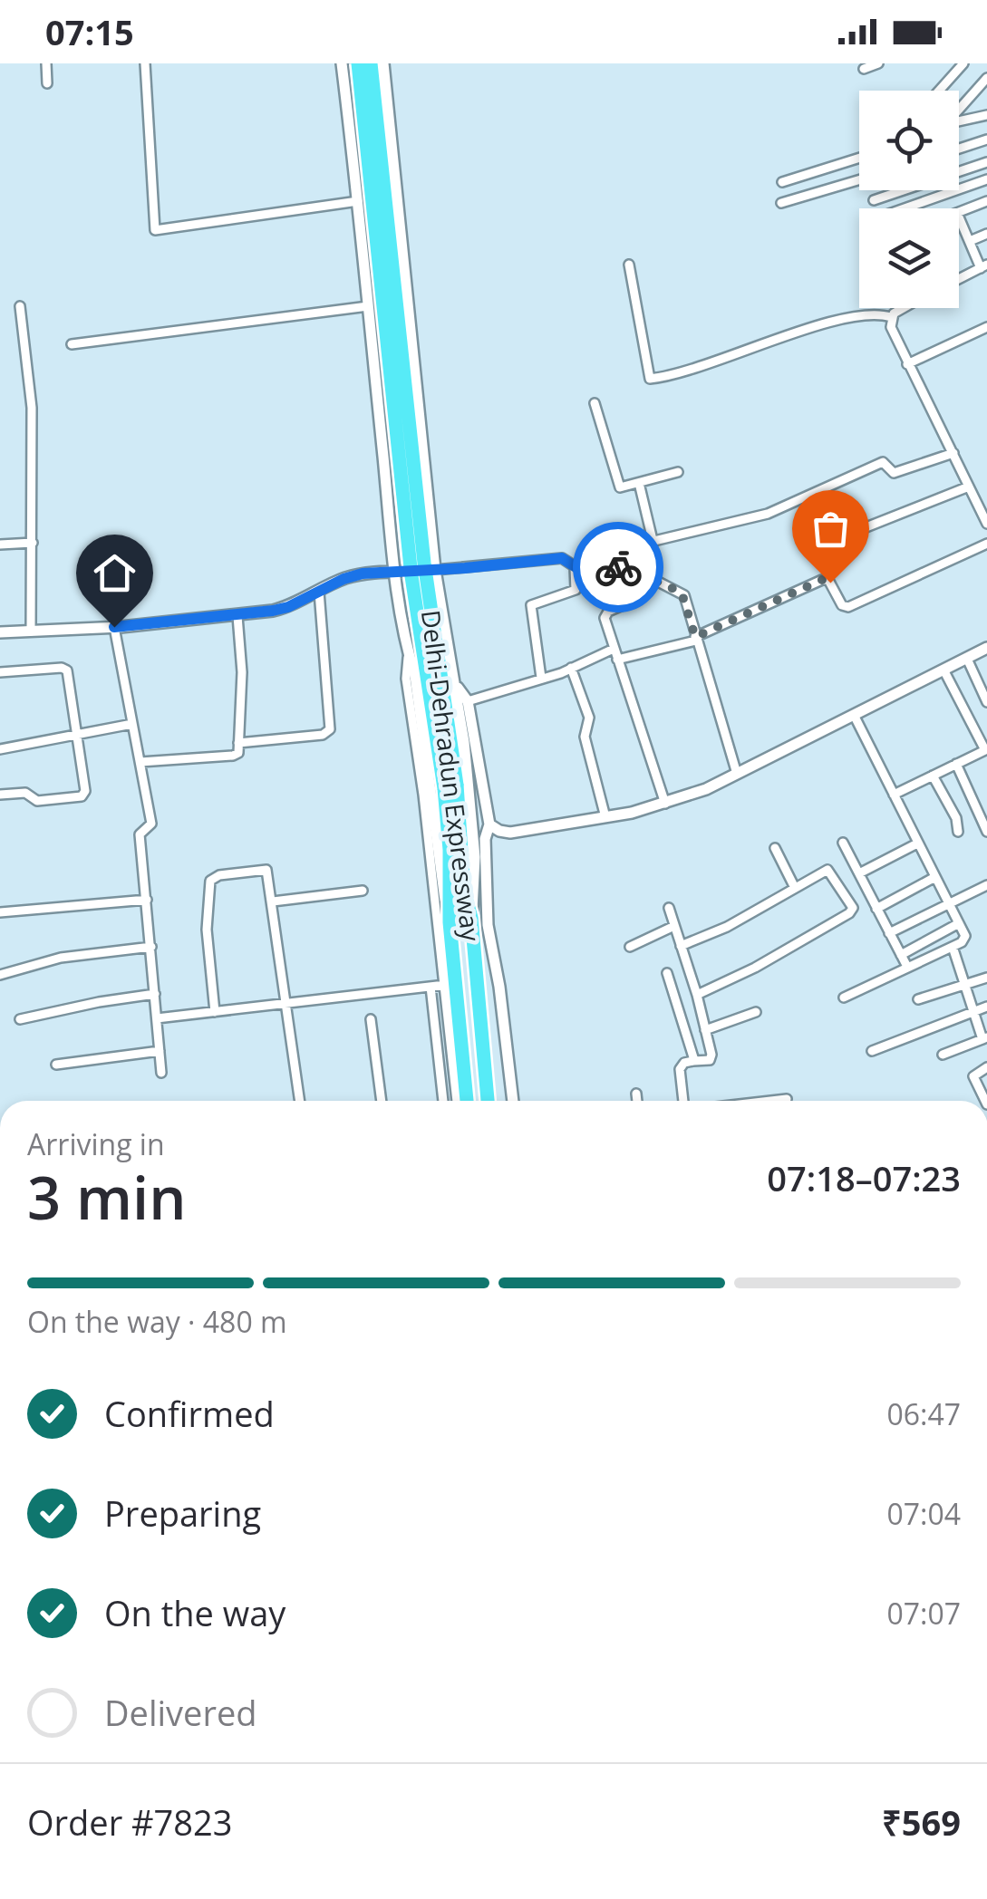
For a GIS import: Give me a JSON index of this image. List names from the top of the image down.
{
  "streets": {
    "highway": ["Delhi-Dehradun Expressway"]
  },
  "page": {
    "status": "07:15",
    "heading": ["3 min", "Arriving in", "07:18–07:23"],
    "panel": ["Order #7823", "₹569"],
    "bar": "On the way · 480 m",
    "list": [
      ["Confirmed", "06:47"],
      ["Preparing", "07:04"],
      ["On the way", "07:07"],
      "Delivered"
    ]
  }
}
